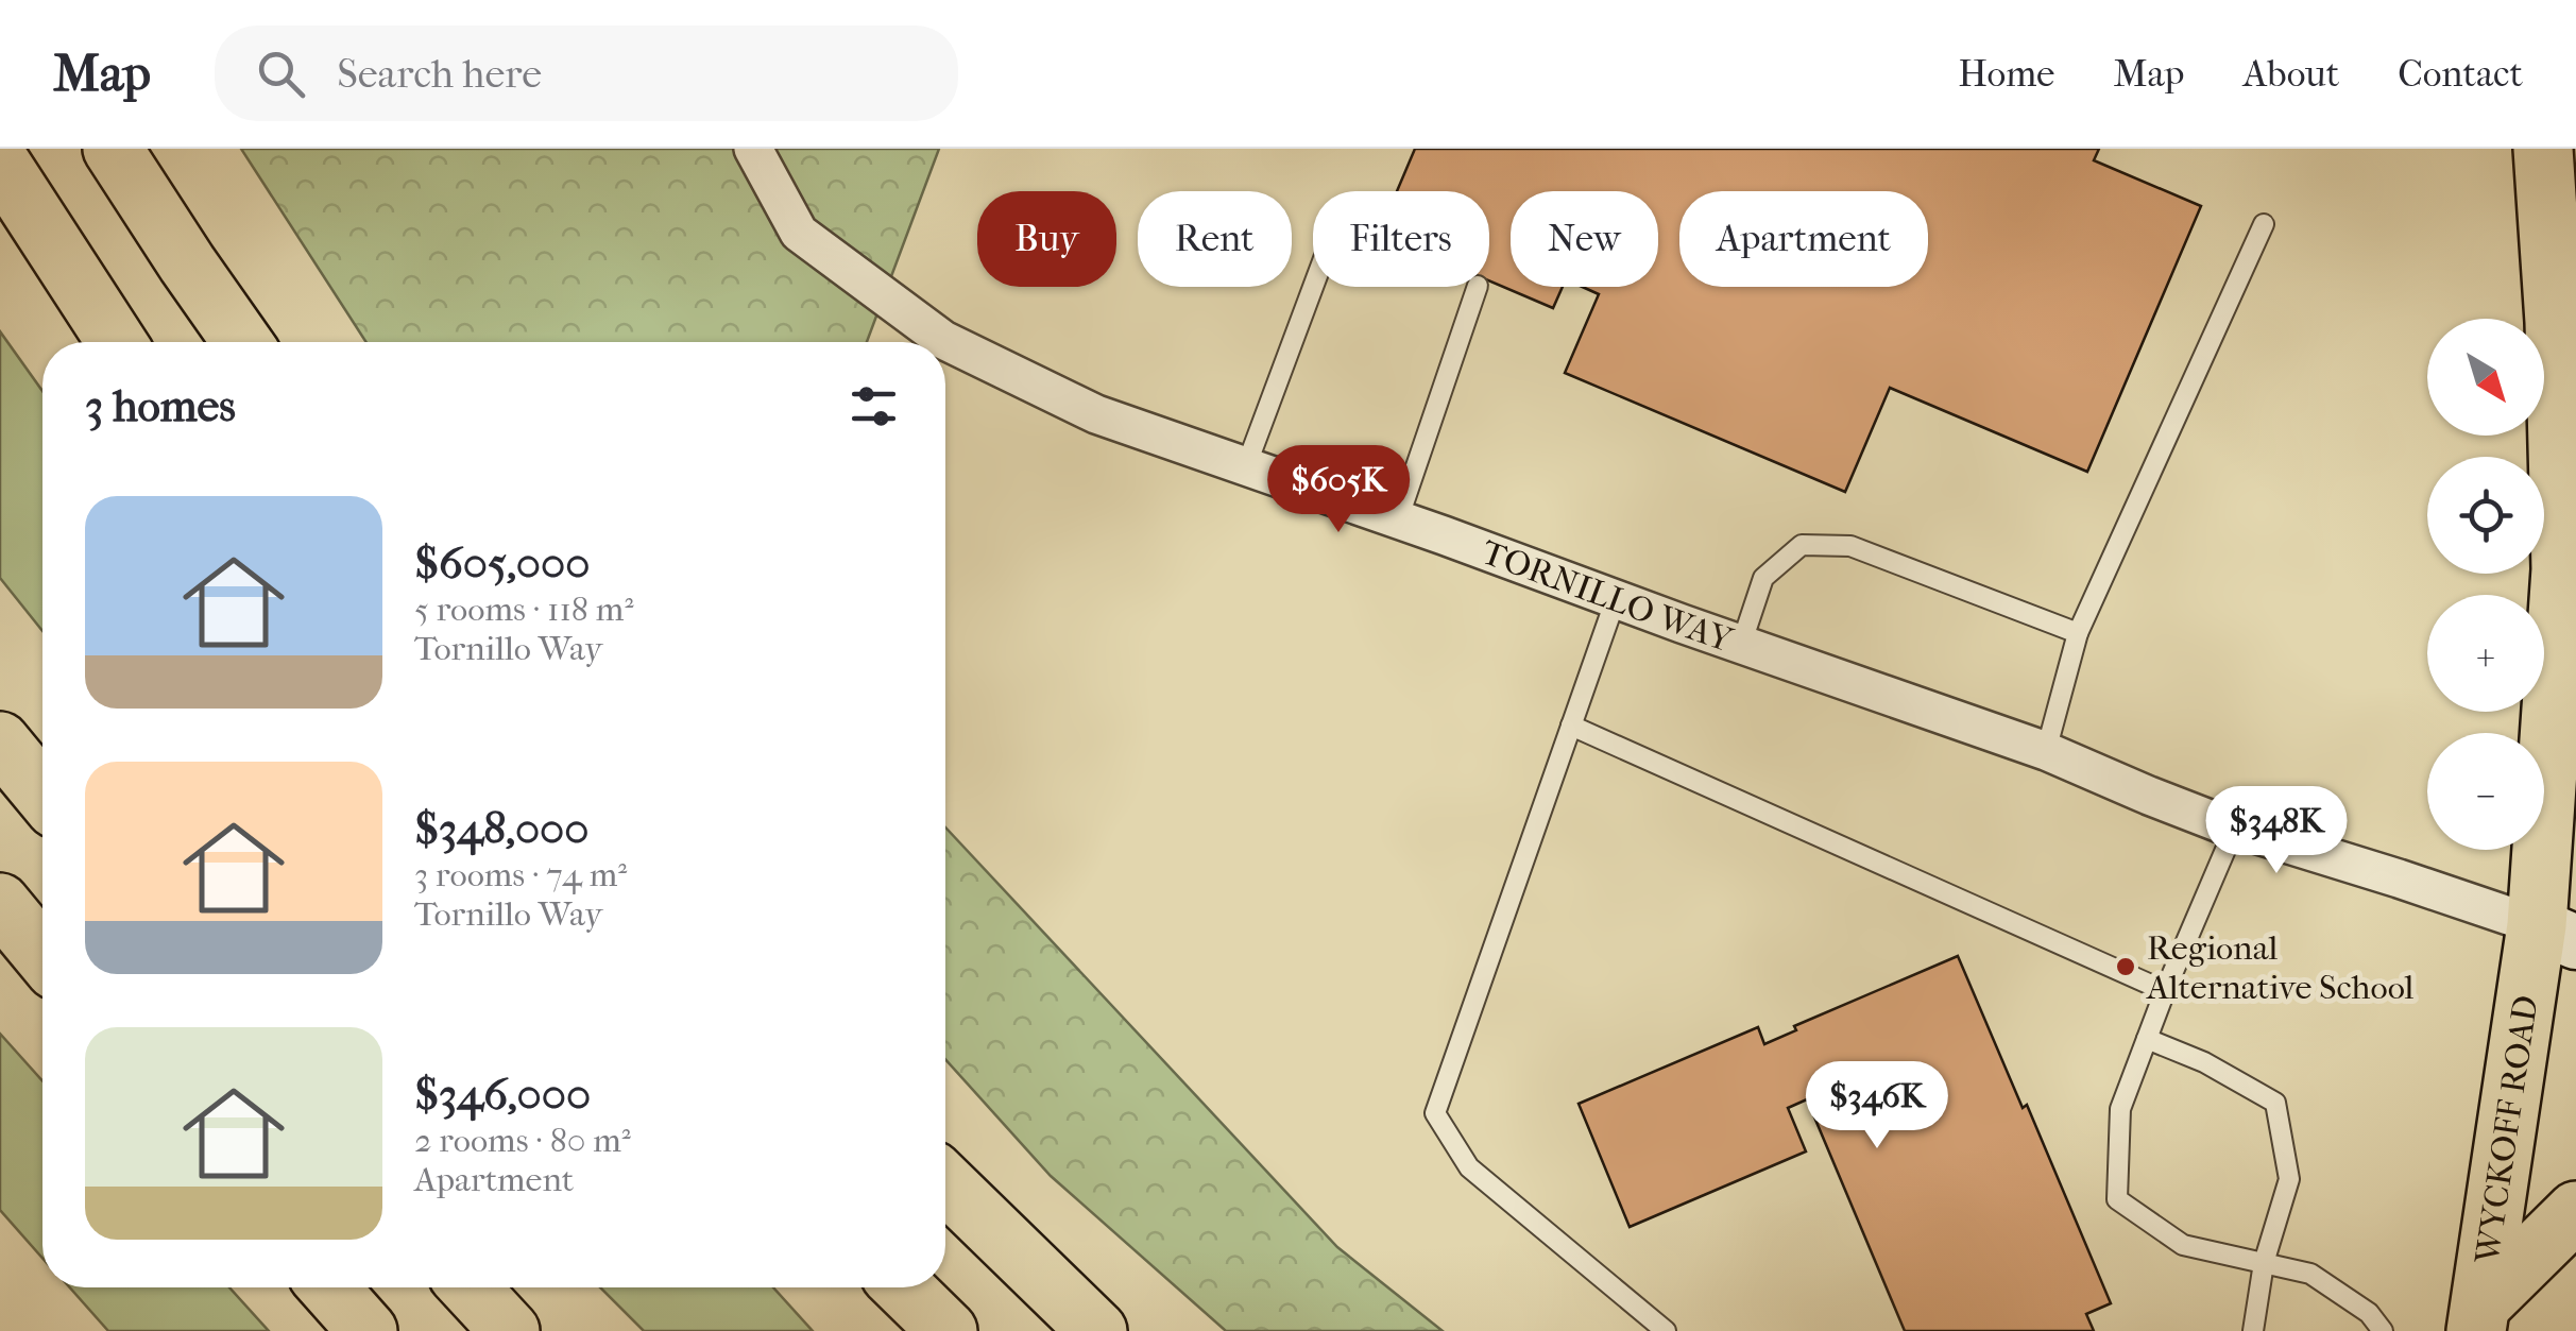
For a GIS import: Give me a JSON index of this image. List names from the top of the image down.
{
  "streets": {
    "main road": ["WYCKOFF ROAD"],
    "street": ["TORNILLO WAY"]
  },
  "crossings": [
    ["TORNILLO WAY", "WYCKOFF ROAD"]
  ],
  "places": ["Regional Alternative School"],
  "north": "bottom right",
  "page": {
    "header": "Map",
    "search": "Search here",
    "nav": [
      "Home",
      "Map",
      "About",
      "Contact"
    ],
    "chip": [
      "Buy",
      "Rent",
      "Filters",
      "New",
      "Apartment"
    ],
    "map_buttons": ["+", "−"],
    "heading": "3 homes",
    "price": ["$605K", "$348K", "$346K"],
    "list": [
      {
        "name": "$605,000",
        "note": "5 rooms · 118 m² · Tornillo Way"
      },
      {
        "name": "$348,000",
        "note": "3 rooms · 74 m² · Tornillo Way"
      },
      {
        "name": "$346,000",
        "note": "2 rooms · 80 m² · Apartment"
      }
    ]
  }
}
